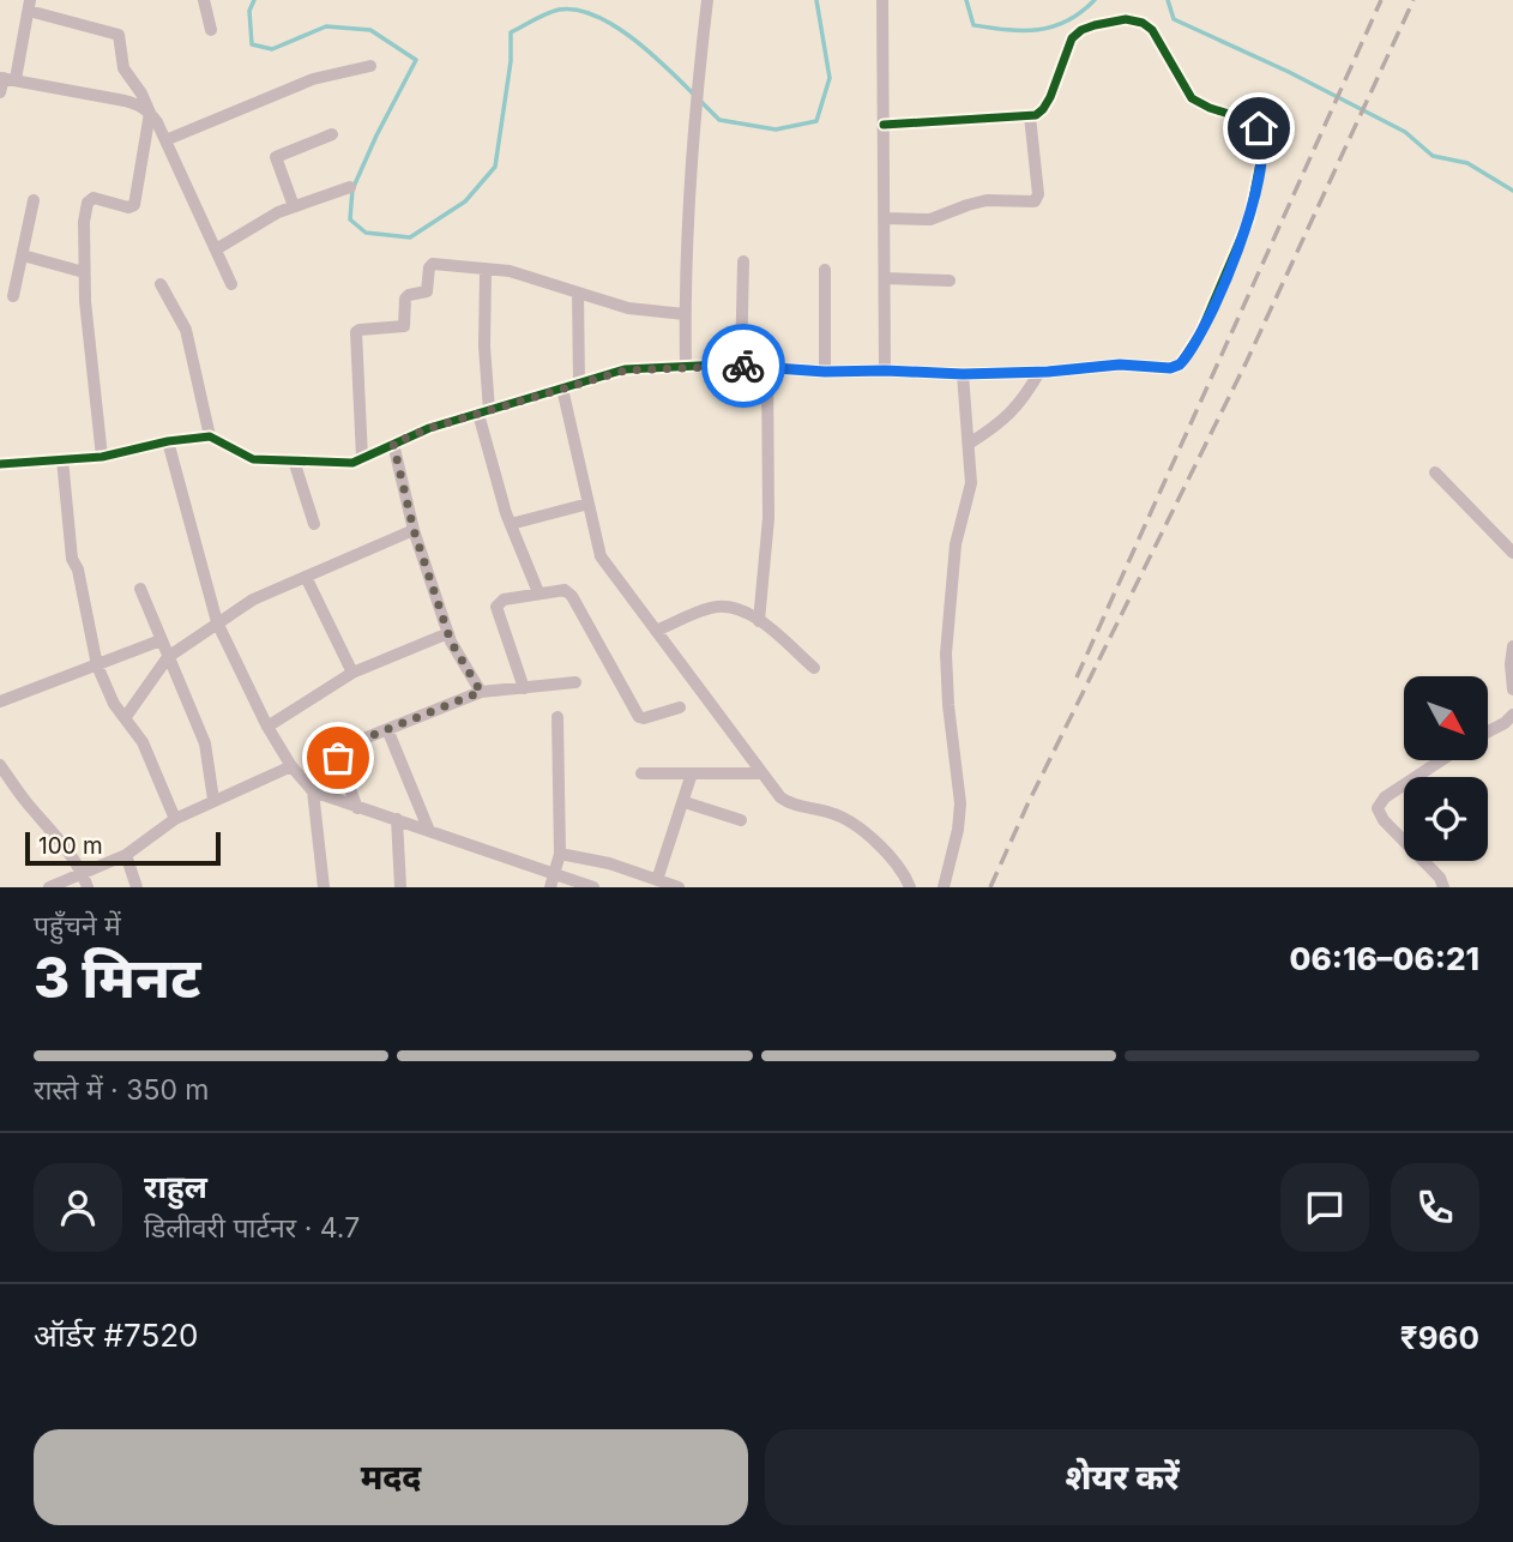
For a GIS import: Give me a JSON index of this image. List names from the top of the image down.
{
  "scale_bar": "100 m",
  "north": "bottom right",
  "page": {
    "scale": "100 m",
    "heading": ["3 मिनट", "पहुँचने में", "06:16–06:21"],
    "panel": [
      "राहुल",
      "डिलीवरी पार्टनर · 4.7",
      "ऑर्डर #7520",
      "₹960"
    ],
    "bar": "रास्ते में · 350 m",
    "buttons": ["मदद", "शेयर करें"]
  }
}
